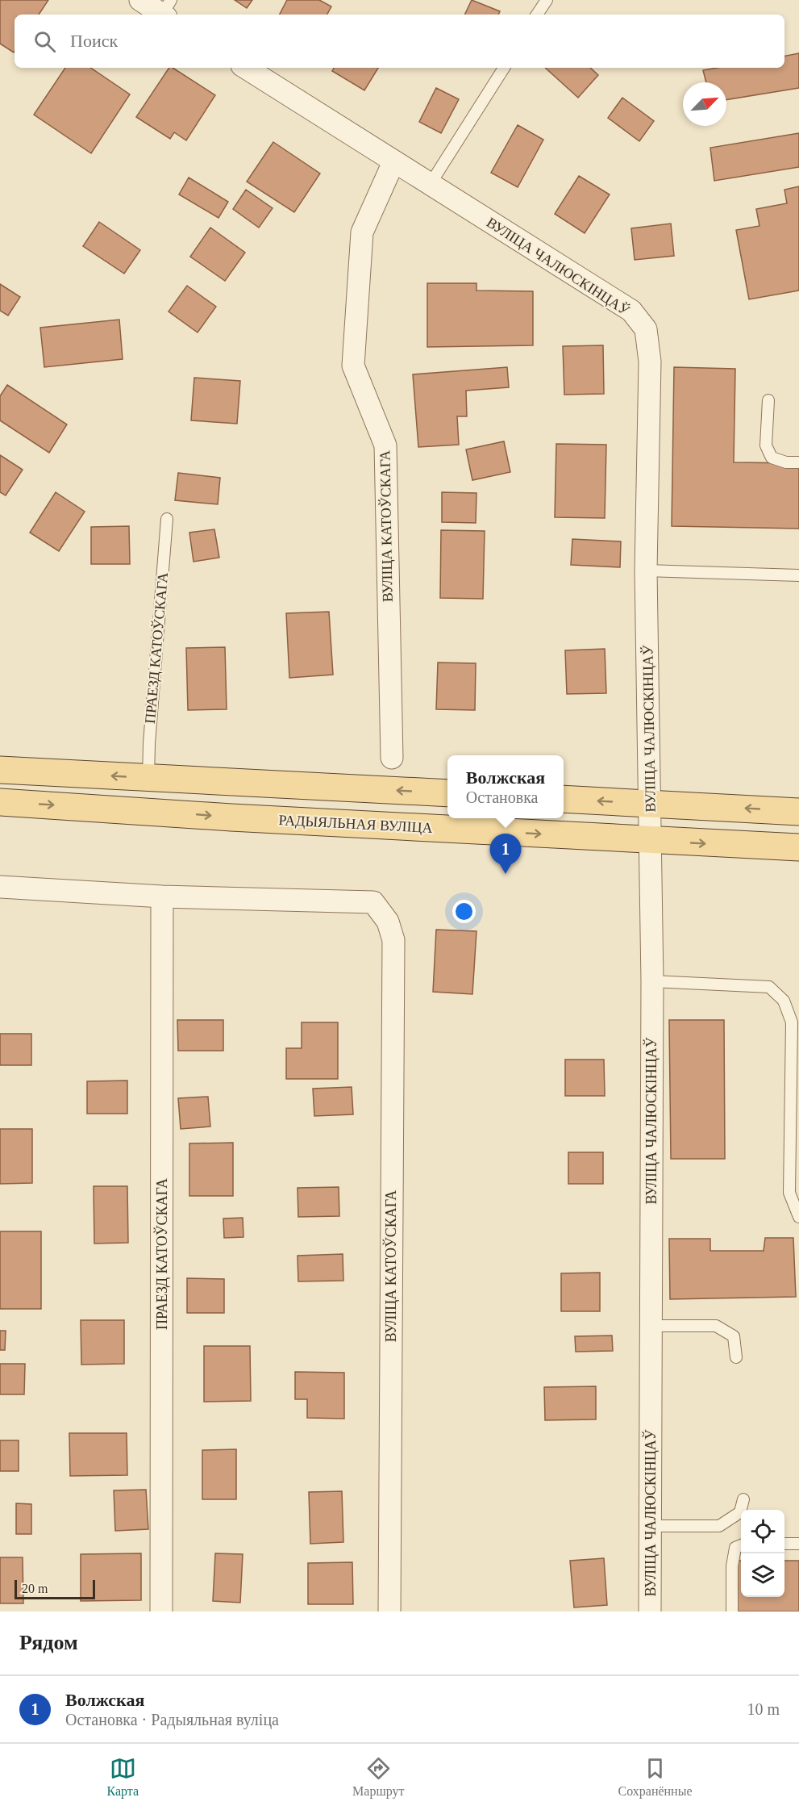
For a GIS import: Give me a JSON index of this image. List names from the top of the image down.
{
  "streets": {
    "main road": ["РАДЫЯЛЬНАЯ ВУЛІЦА"],
    "street": ["ВУЛІЦА ЧАЛЮСКІНЦАЎ", "ВУЛІЦА КАТОЎСКАГА", "ПРАЕЗД КАТОЎСКАГА"]
  },
  "crossings": [
    ["ВУЛІЦА ЧАЛЮСКІНЦАЎ", "ВУЛІЦА КАТОЎСКАГА"],
    ["ВУЛІЦА ЧАЛЮСКІНЦАЎ", "РАДЫЯЛЬНАЯ ВУЛІЦА"],
    ["ВУЛІЦА КАТОЎСКАГА", "ПРАЕЗД КАТОЎСКАГА"]
  ],
  "scale_bar": "20 m",
  "north": "top right",
  "page": {
    "search": "Поиск",
    "popup": ["Волжская", "Остановка"],
    "pins": "1",
    "scale": "20 m",
    "heading": "Рядом",
    "list": [
      {
        "mark": "1",
        "name": "Волжская",
        "note": "Остановка · Радыяльная вуліца",
        "value": "10 m"
      }
    ],
    "nav": ["Карта", "Маршрут", "Сохранённые"]
  }
}
